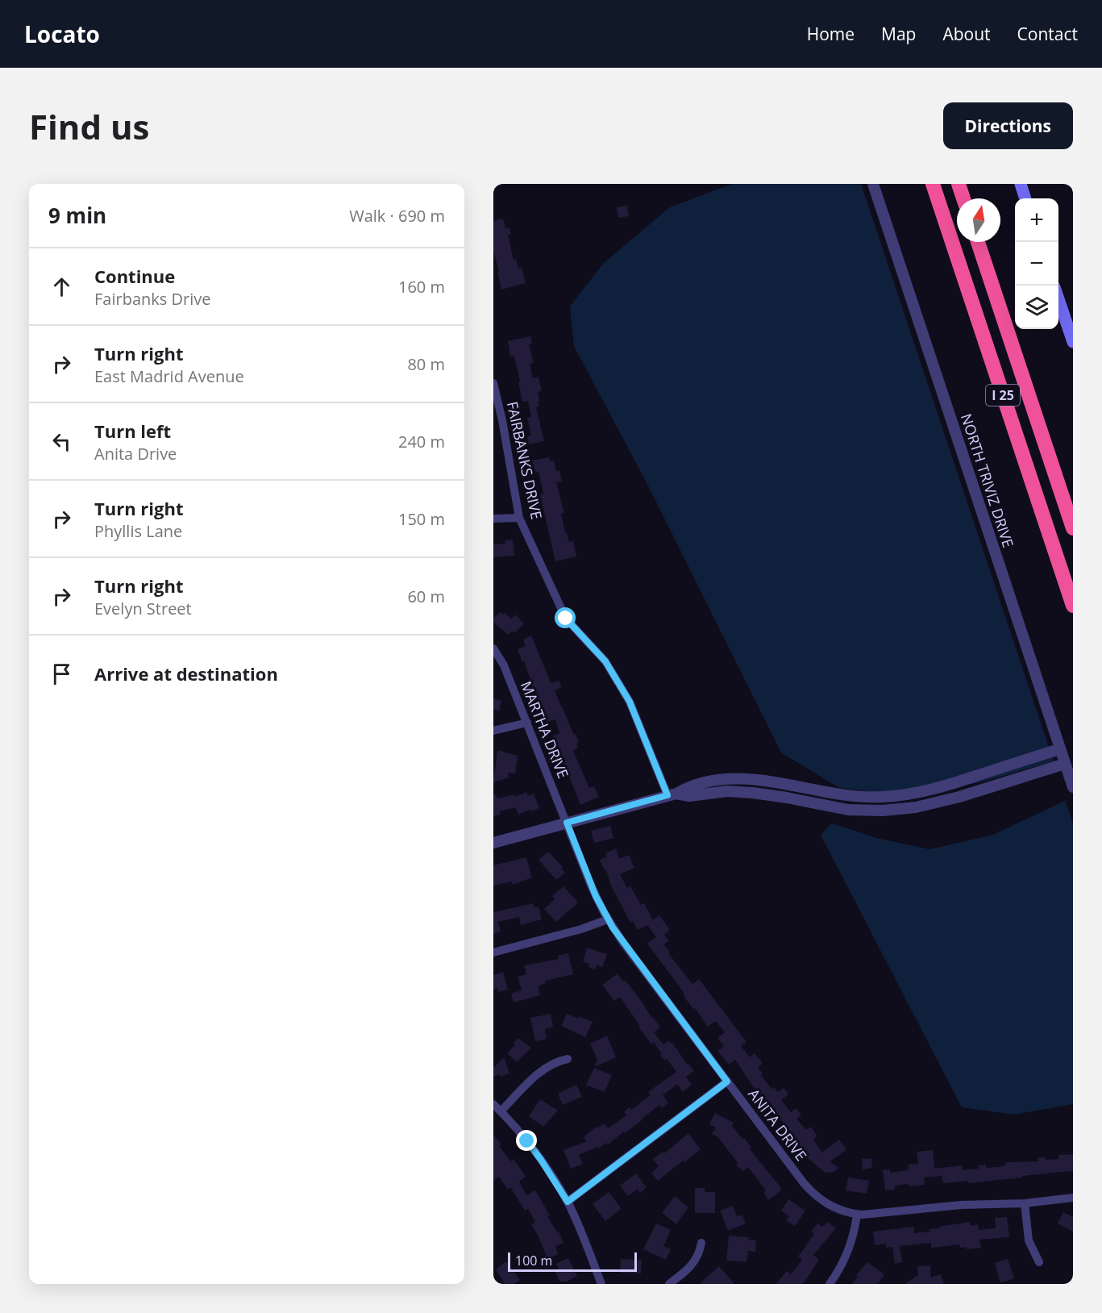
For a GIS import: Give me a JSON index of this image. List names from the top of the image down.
{
  "streets": {
    "highway": ["I 25"],
    "street": [
      "FAIRBANKS DRIVE",
      "NORTH TRIVIZ DRIVE",
      "MARTHA DRIVE",
      "ANITA DRIVE"
    ]
  },
  "crossings": [
    ["MARTHA DRIVE", "ANITA DRIVE"]
  ],
  "scale_bar": "100 m",
  "north": "top",
  "page": {
    "header": "Locato",
    "nav": [
      "Home",
      "Map",
      "About",
      "Contact"
    ],
    "buttons": "Directions",
    "title": "Find us",
    "heading": ["9 min", "Walk · 690 m"],
    "map_buttons": ["+", "−"],
    "list": [
      ["Continue", "Fairbanks Drive", "160 m"],
      ["Turn right", "East Madrid Avenue", "80 m"],
      ["Turn left", "Anita Drive", "240 m"],
      ["Turn right", "Phyllis Lane", "150 m"],
      ["Turn right", "Evelyn Street", "60 m"],
      "Arrive at destination"
    ],
    "scale": "100 m"
  }
}
